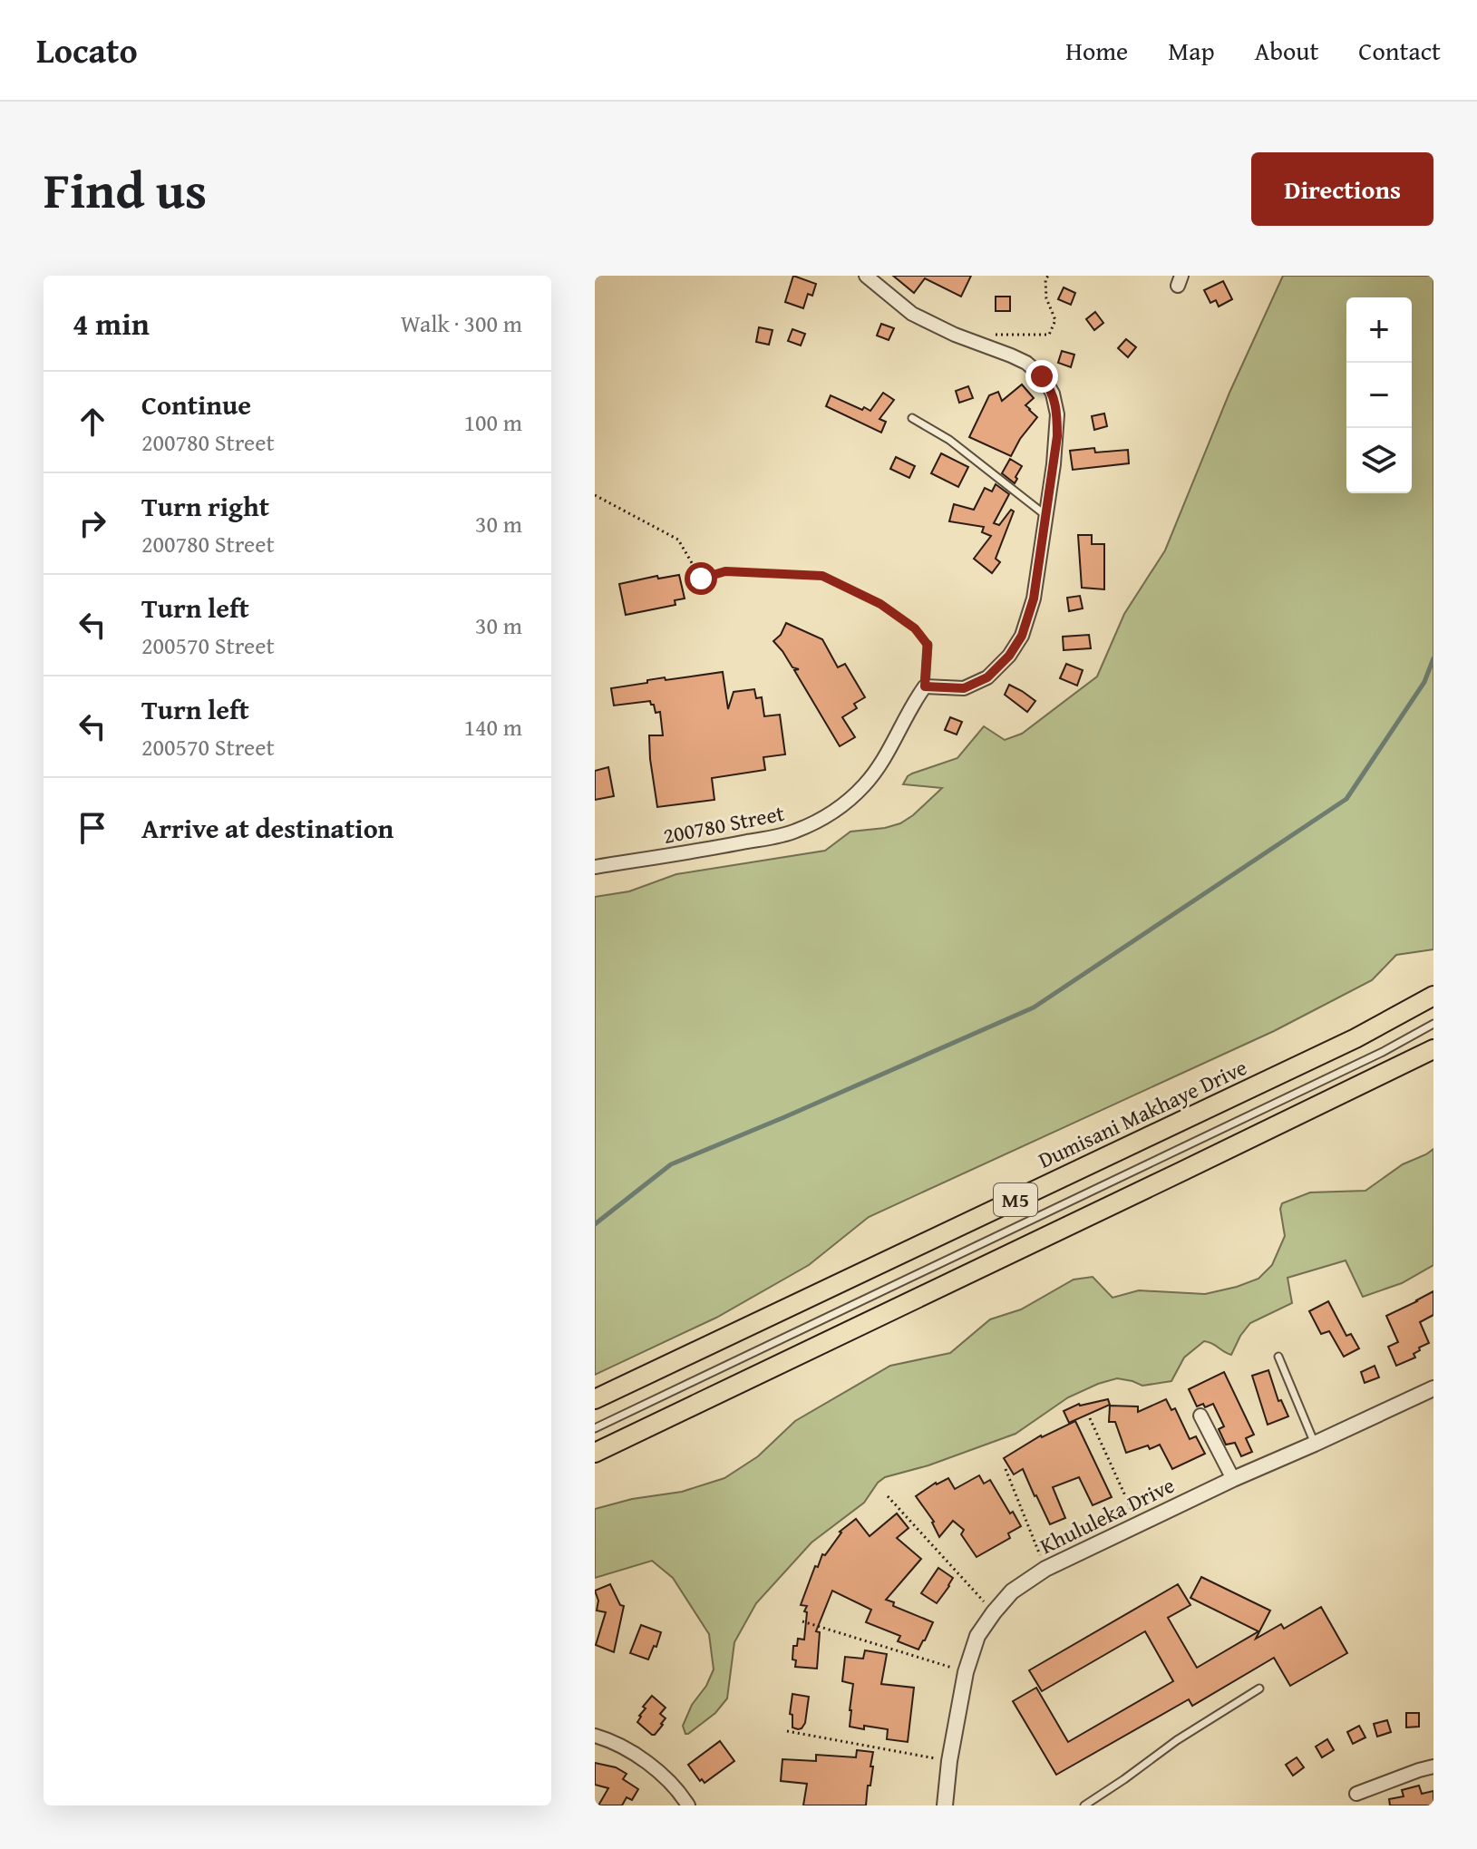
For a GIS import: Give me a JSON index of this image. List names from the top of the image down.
{
  "streets": {
    "main road": ["Dumisani Makhaye Drive", "M5"],
    "street": ["200780 Street", "Khululeka Drive"]
  },
  "page": {
    "header": "Locato",
    "nav": [
      "Home",
      "Map",
      "About",
      "Contact"
    ],
    "title": "Find us",
    "buttons": "Directions",
    "heading": ["4 min", "Walk · 300 m"],
    "map_buttons": ["+", "−"],
    "list": [
      ["Continue", "200780 Street", "100 m"],
      ["Turn right", "200780 Street", "30 m"],
      ["Turn left", "200570 Street", "30 m"],
      ["Turn left", "200570 Street", "140 m"],
      "Arrive at destination"
    ]
  }
}
